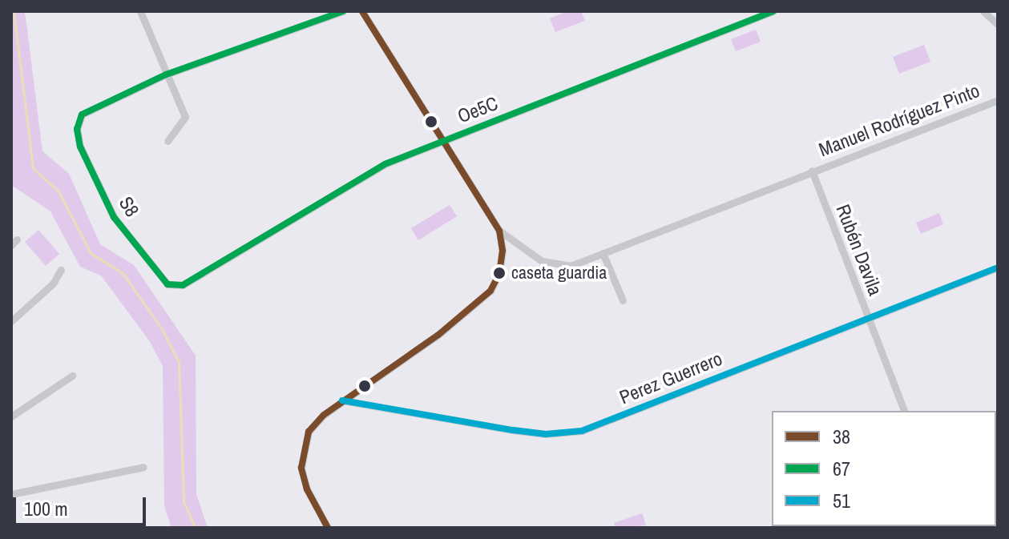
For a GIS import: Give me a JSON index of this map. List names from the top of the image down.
{
  "streets": {
    "street": [
      "Oe5C",
      "Manuel Rodríguez Pinto",
      "S8",
      "Rubén Davila",
      "Perez Guerrero"
    ]
  },
  "crossings": [
    ["Oe5C", "S8"],
    ["Manuel Rodríguez Pinto", "Rubén Davila"],
    ["Rubén Davila", "Perez Guerrero"]
  ],
  "places": ["caseta guardia"],
  "lines": ["transit line 38", "transit line 67", "transit line 51"],
  "legend": ["38", "67", "51"],
  "scale_bar": "100 m"
}
